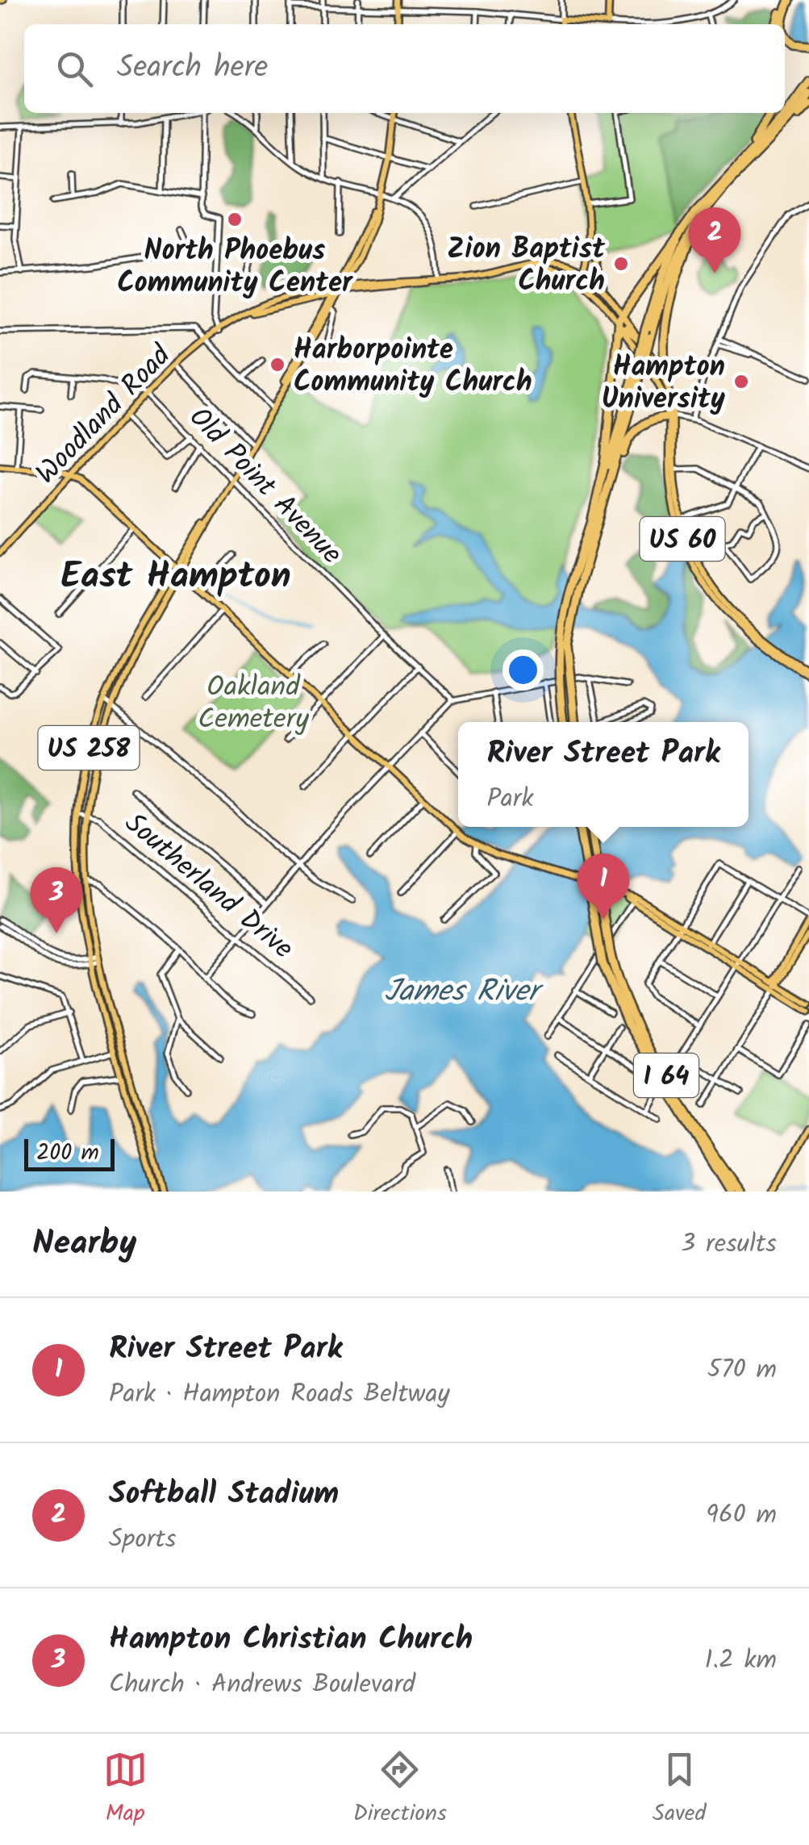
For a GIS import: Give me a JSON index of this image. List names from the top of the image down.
{
  "streets": {
    "highway": ["US 60", "I 64"],
    "main road": ["Woodland Road", "US 258"],
    "street": ["Old Point Avenue", "Southerland Drive"]
  },
  "crossings": [
    ["Woodland Road", "Old Point Avenue"],
    ["Woodland Road", "US 258"],
    ["Old Point Avenue", "US 258"],
    ["US 258", "Southerland Drive"]
  ],
  "districts": ["East Hampton"],
  "water": ["James River"],
  "parks": ["Oakland Cemetery"],
  "places": [
    "North Phoebus Community Center",
    "Zion Baptist Church",
    "Harborpointe Community Church",
    "Hampton University"
  ],
  "scale_bar": "200 m",
  "page": {
    "search": "Search here",
    "pins": ["2", "1", "3"],
    "popup": ["River Street Park", "Park"],
    "scale": "200 m",
    "heading": ["Nearby", "3 results"],
    "list": [
      {
        "mark": "1",
        "name": "River Street Park",
        "note": "Park · Hampton Roads Beltway",
        "value": "570 m"
      },
      {
        "mark": "2",
        "name": "Softball Stadium",
        "note": "Sports",
        "value": "960 m"
      },
      {
        "mark": "3",
        "name": "Hampton Christian Church",
        "note": "Church · Andrews Boulevard",
        "value": "1.2 km"
      }
    ],
    "nav": ["Map", "Directions", "Saved"]
  }
}
